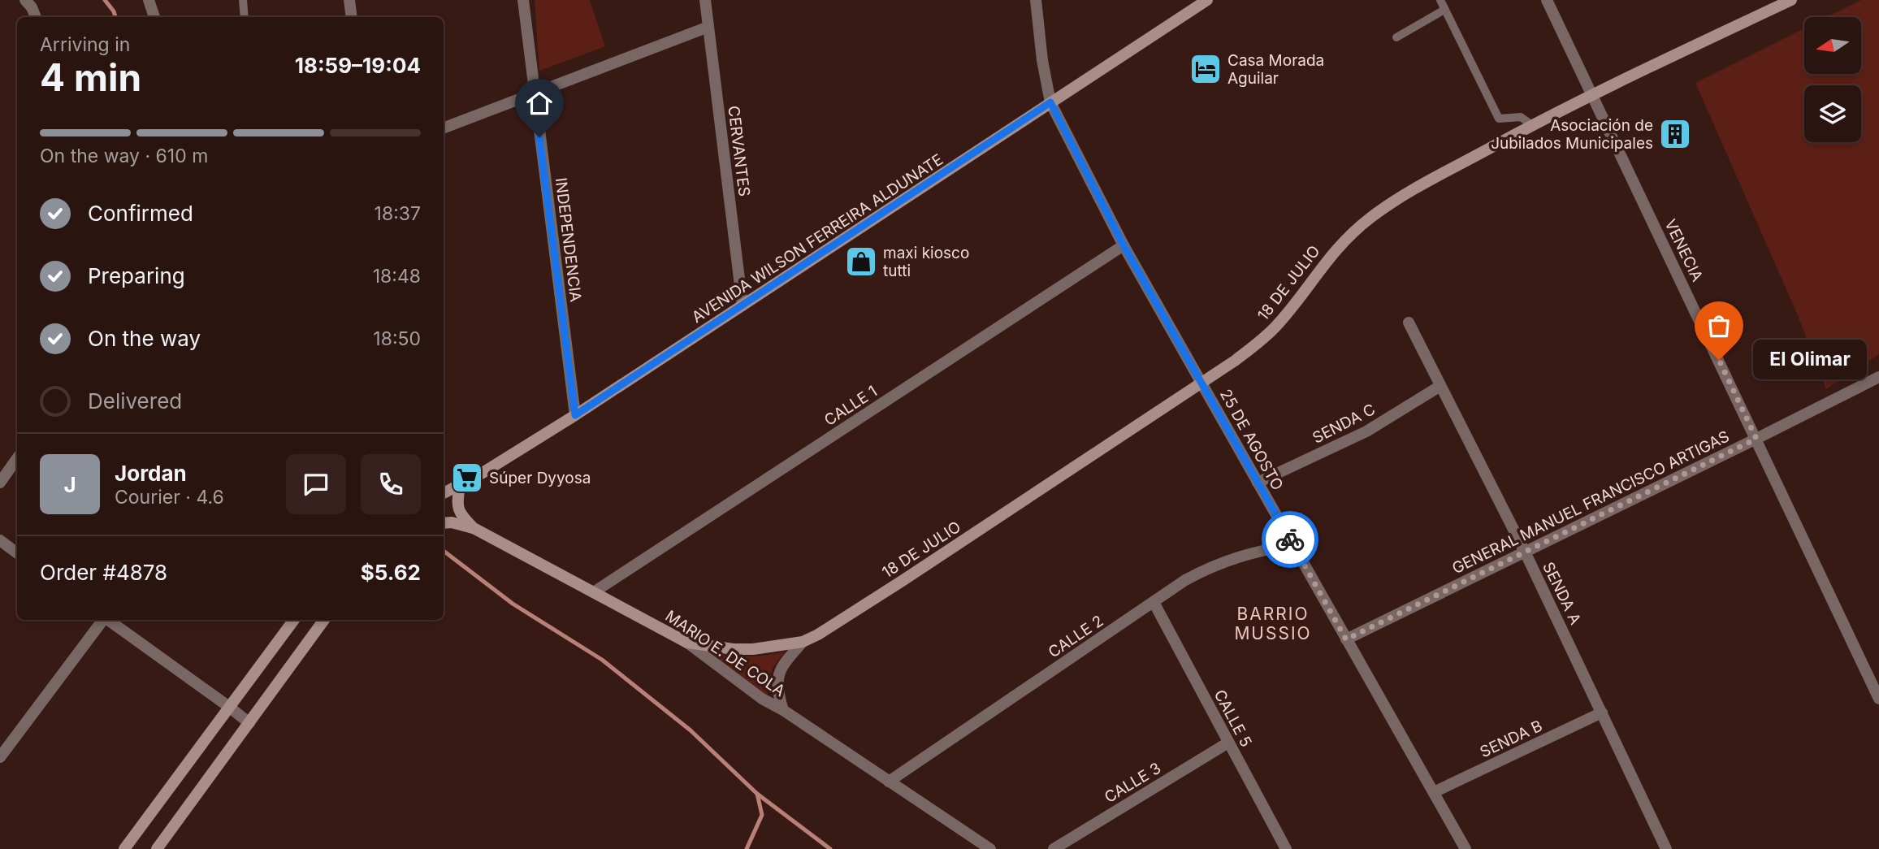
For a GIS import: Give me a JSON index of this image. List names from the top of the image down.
{
  "streets": {
    "street": [
      "CERVANTES",
      "AVENIDA WILSON FERREIRA ALDUNATE",
      "INDEPENDENCIA",
      "VENECIA",
      "18 DE JULIO",
      "CALLE 1",
      "SENDA C",
      "25 DE AGOSTO",
      "GENERAL MANUEL FRANCISCO ARTIGAS",
      "SENDA A",
      "CALLE 2",
      "MARIO E. DE COLA",
      "CALLE 5",
      "SENDA B",
      "CALLE 3"
    ]
  },
  "crossings": [
    ["CERVANTES", "AVENIDA WILSON FERREIRA ALDUNATE"],
    ["AVENIDA WILSON FERREIRA ALDUNATE", "INDEPENDENCIA"],
    ["AVENIDA WILSON FERREIRA ALDUNATE", "25 DE AGOSTO"],
    ["AVENIDA WILSON FERREIRA ALDUNATE", "MARIO E. DE COLA"],
    ["VENECIA", "18 DE JULIO"],
    ["VENECIA", "GENERAL MANUEL FRANCISCO ARTIGAS"],
    ["18 DE JULIO", "25 DE AGOSTO"],
    ["18 DE JULIO", "MARIO E. DE COLA"],
    ["CALLE 1", "25 DE AGOSTO"],
    ["CALLE 1", "MARIO E. DE COLA"],
    ["SENDA C", "25 DE AGOSTO"],
    ["SENDA C", "SENDA A"],
    ["25 DE AGOSTO", "GENERAL MANUEL FRANCISCO ARTIGAS"],
    ["25 DE AGOSTO", "CALLE 2"],
    ["25 DE AGOSTO", "SENDA B"],
    ["GENERAL MANUEL FRANCISCO ARTIGAS", "SENDA A"],
    ["SENDA A", "SENDA B"],
    ["CALLE 2", "MARIO E. DE COLA"],
    ["CALLE 2", "CALLE 5"],
    ["CALLE 5", "CALLE 3"]
  ],
  "districts": ["BARRIO MUSSIO"],
  "places": {
    "hotel": ["Casa Morada Aguilar"],
    "building": ["Asociación de Jubilados Municipales"],
    "shop": ["maxi kiosco tutti"],
    "other": ["El Olimar"],
    "supermarket": ["Súper Dyyosa"]
  },
  "north": "left",
  "page": {
    "heading": ["4 min", "Arriving in", "18:59–19:04"],
    "panel": [
      "Jordan",
      "Courier · 4.6",
      "Order #4878",
      "$5.62"
    ],
    "bar": "On the way · 610 m",
    "list": [
      ["Confirmed", "18:37"],
      ["Preparing", "18:48"],
      ["On the way", "18:50"],
      "Delivered"
    ],
    "bubble": "El Olimar",
    "round": "J"
  }
}
